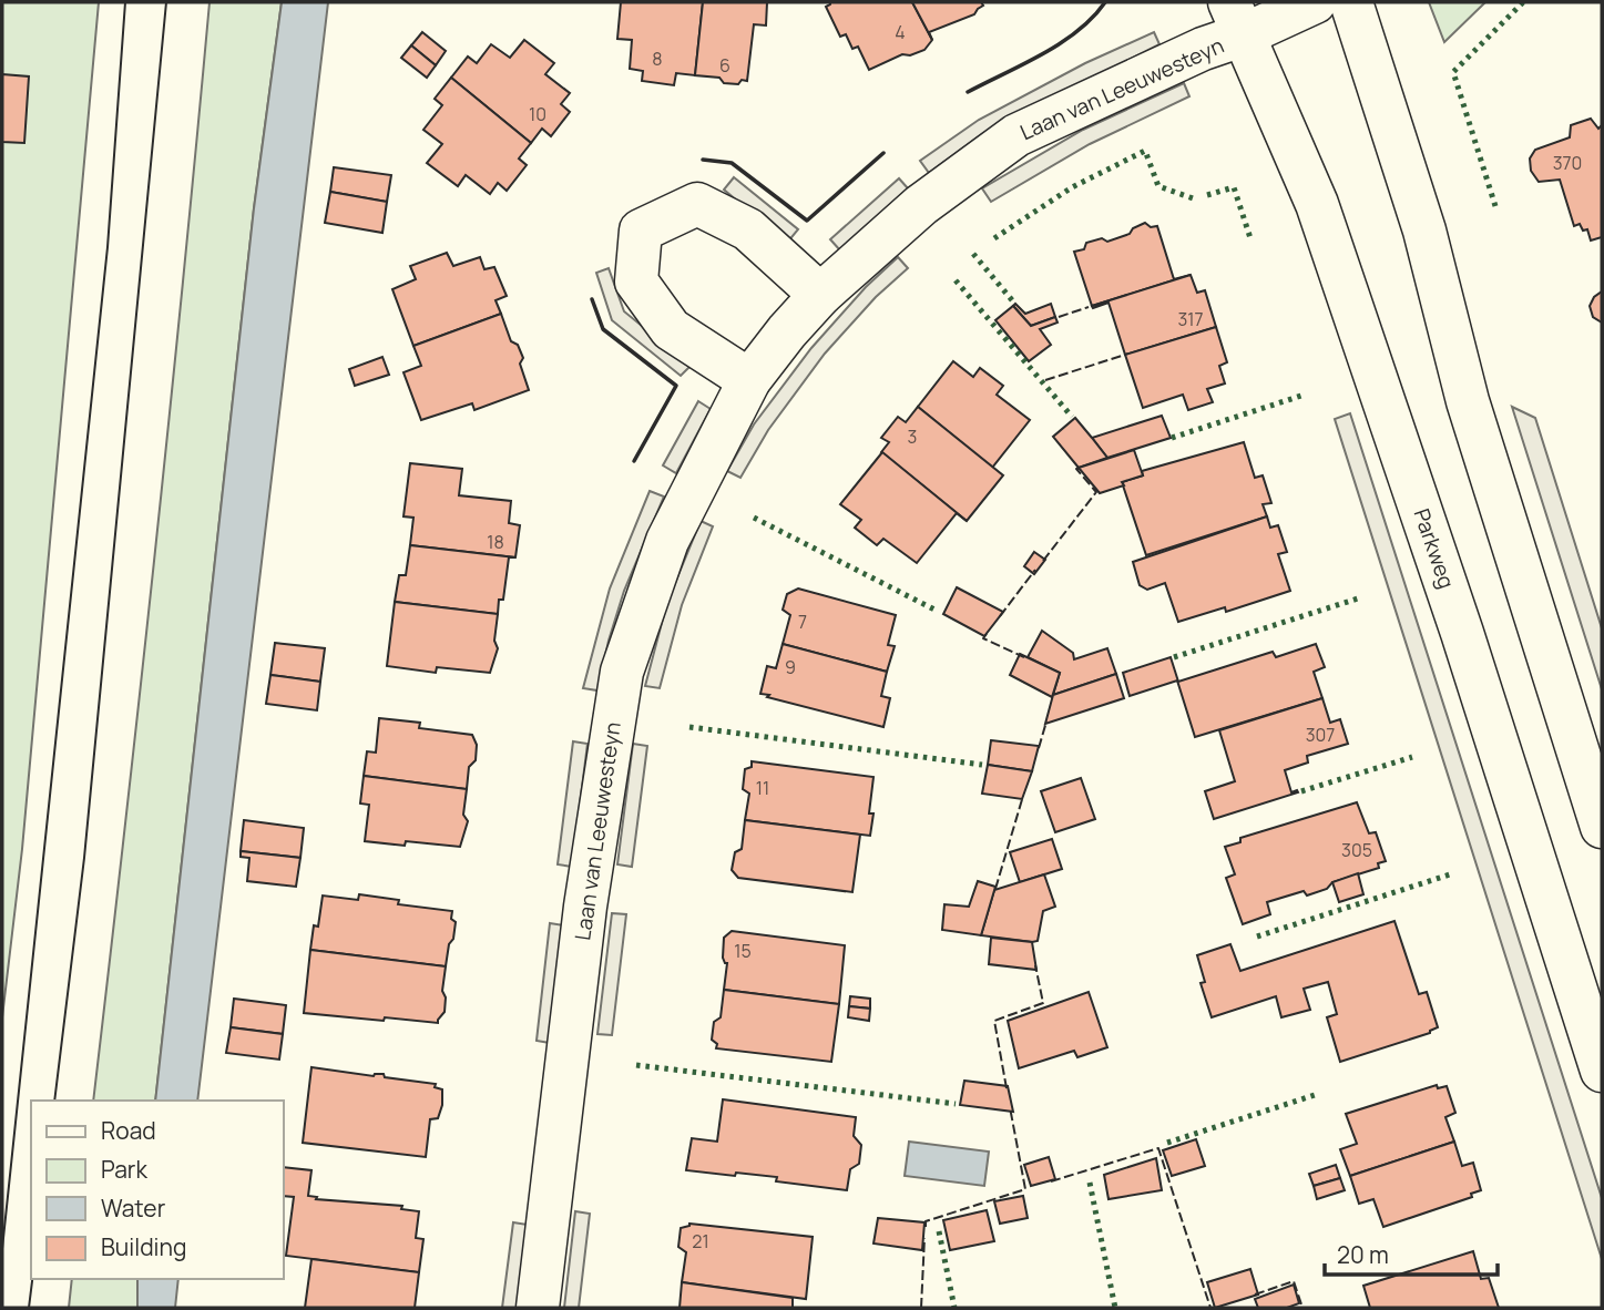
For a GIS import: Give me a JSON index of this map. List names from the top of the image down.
{
  "streets": {
    "street": ["Laan van Leeuwesteyn", "Parkweg"]
  },
  "crossings": [
    ["Laan van Leeuwesteyn", "Parkweg"]
  ],
  "house_numbers": [
    "4",
    "8",
    "6",
    "10",
    "370",
    "317",
    "3",
    "18",
    "7",
    "9",
    "307",
    "11",
    "305",
    "15",
    "21"
  ],
  "legend": [
    "Road",
    "Park",
    "Water",
    "Building"
  ],
  "scale_bar": "20 m"
}
